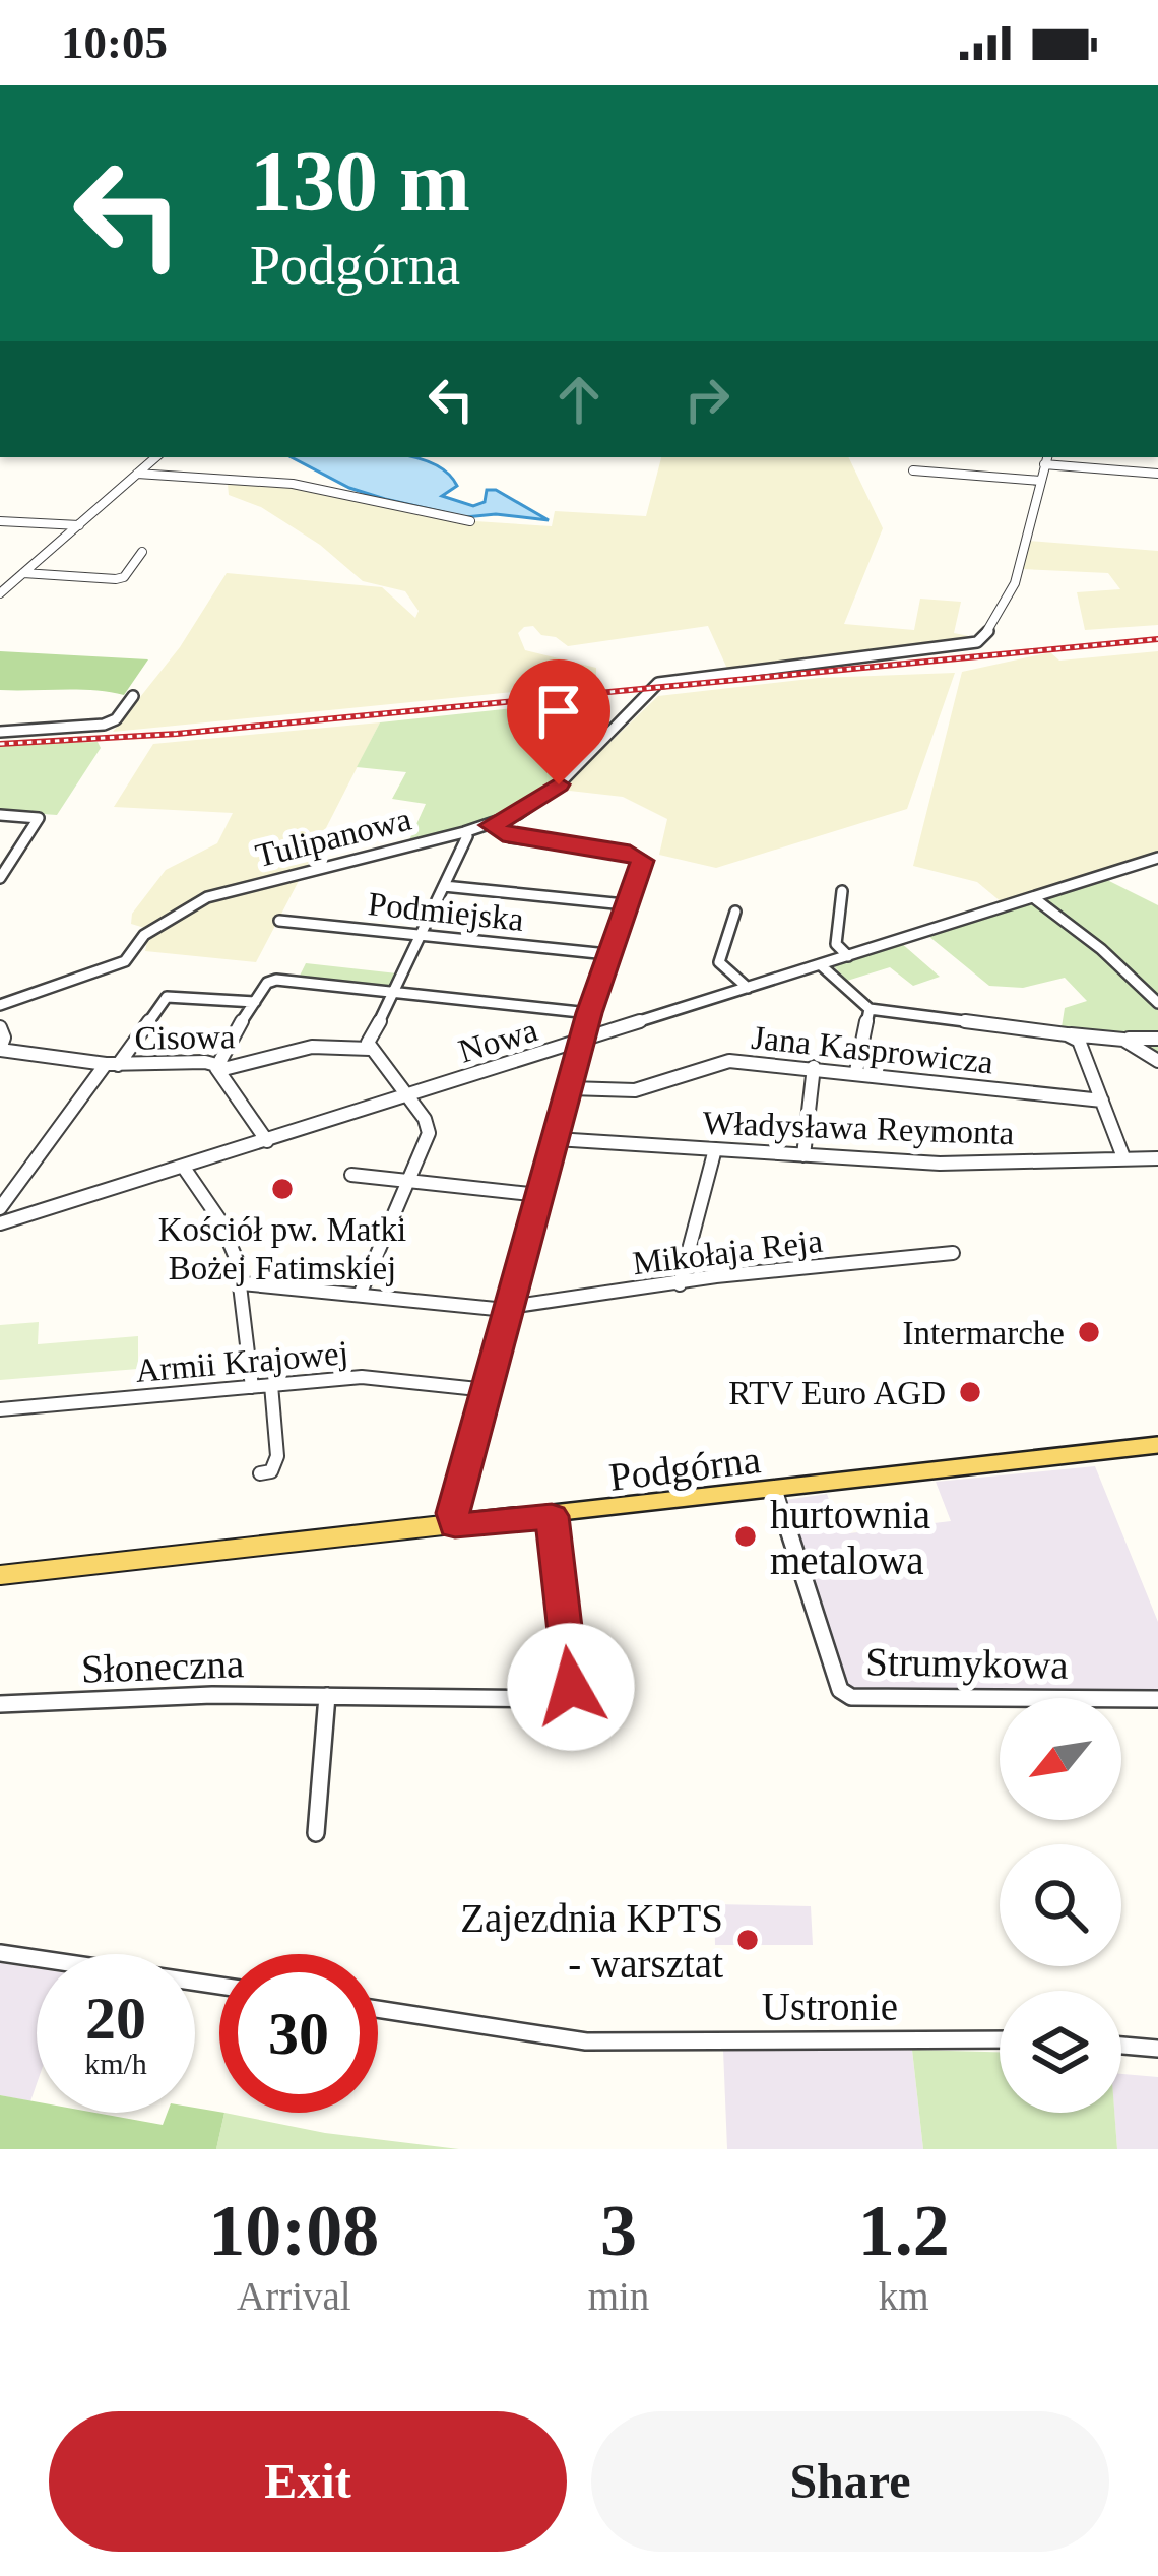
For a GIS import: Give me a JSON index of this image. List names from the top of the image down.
{
  "streets": {
    "main road": ["Podgórna"],
    "street": [
      "Tulipanowa",
      "Podmiejska",
      "Cisowa",
      "Nowa",
      "Jana Kasprowicza",
      "Władysława Reymonta",
      "Mikołaja Reja",
      "Armii Krajowej",
      "Strumykowa",
      "Słoneczna",
      "Ustronie"
    ]
  },
  "crossings": [
    ["Podgórna", "Strumykowa"],
    ["Podgórna", "Słoneczna"]
  ],
  "places": [
    "Kościół pw. Matki Bożej Fatimskiej",
    "Intermarche",
    "RTV Euro AGD",
    "hurtownia metalowa",
    "Zajezdnia KPTS - warsztat"
  ],
  "north": "bottom left",
  "page": {
    "status": "10:05",
    "turn": ["130 m", "Podgórna"],
    "speed": "20 km/h",
    "limit": "30",
    "eta": [
      "10:08",
      "Arrival",
      "3",
      "min",
      "1.2",
      "km"
    ],
    "buttons": ["Exit", "Share"]
  }
}
